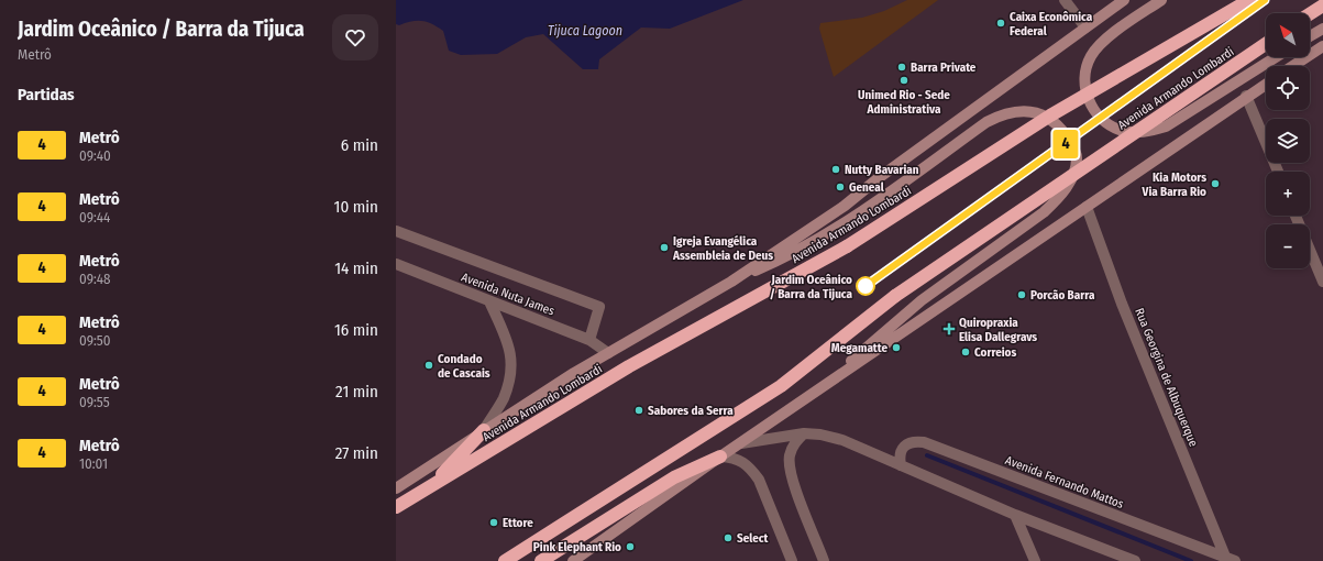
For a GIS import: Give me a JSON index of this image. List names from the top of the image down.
{
  "streets": {
    "highway": ["Avenida Armando Lombardi"],
    "street": ["Avenida Nuta James", "Rua Georgina de Albuquerque", "Avenida Fernando Mattos"]
  },
  "crossings": [
    ["Avenida Armando Lombardi", "Avenida Nuta James"],
    ["Rua Georgina de Albuquerque", "Avenida Fernando Mattos"]
  ],
  "water": ["Tijuca Lagoon"],
  "places": {
    "other": [
      "Caixa Econômica Federal",
      "Barra Private",
      "Unimed Rio - Sede Administrativa",
      "Nutty Bavarian",
      "Kia Motors Via Barra Rio",
      "Geneal",
      "Igreja Evangélica Assembleia de Deus",
      "Jardim Oceânico / Barra da Tijuca",
      "Porcão Barra",
      "Megamatte",
      "Correios",
      "Condado de Cascais",
      "Sabores da Serra",
      "Ettore",
      "Select",
      "Pink Elephant Rio"
    ],
    "health": ["Quiropraxia Elisa Dallegravs"]
  },
  "lines": ["metro line 4"],
  "north": "top left",
  "page": {
    "heading": [
      ["Jardim Oceânico / Barra da Tijuca", "Metrô"],
      "Partidas"
    ],
    "on_map": "4",
    "map_buttons": ["+", "−"],
    "list": [
      {
        "mark": "4",
        "name": "Metrô",
        "note": "09:40",
        "value": "6 min"
      },
      {
        "mark": "4",
        "name": "Metrô",
        "note": "09:44",
        "value": "10 min"
      },
      {
        "mark": "4",
        "name": "Metrô",
        "note": "09:48",
        "value": "14 min"
      },
      {
        "mark": "4",
        "name": "Metrô",
        "note": "09:50",
        "value": "16 min"
      },
      {
        "mark": "4",
        "name": "Metrô",
        "note": "09:55",
        "value": "21 min"
      },
      {
        "mark": "4",
        "name": "Metrô",
        "note": "10:01",
        "value": "27 min"
      }
    ]
  }
}
